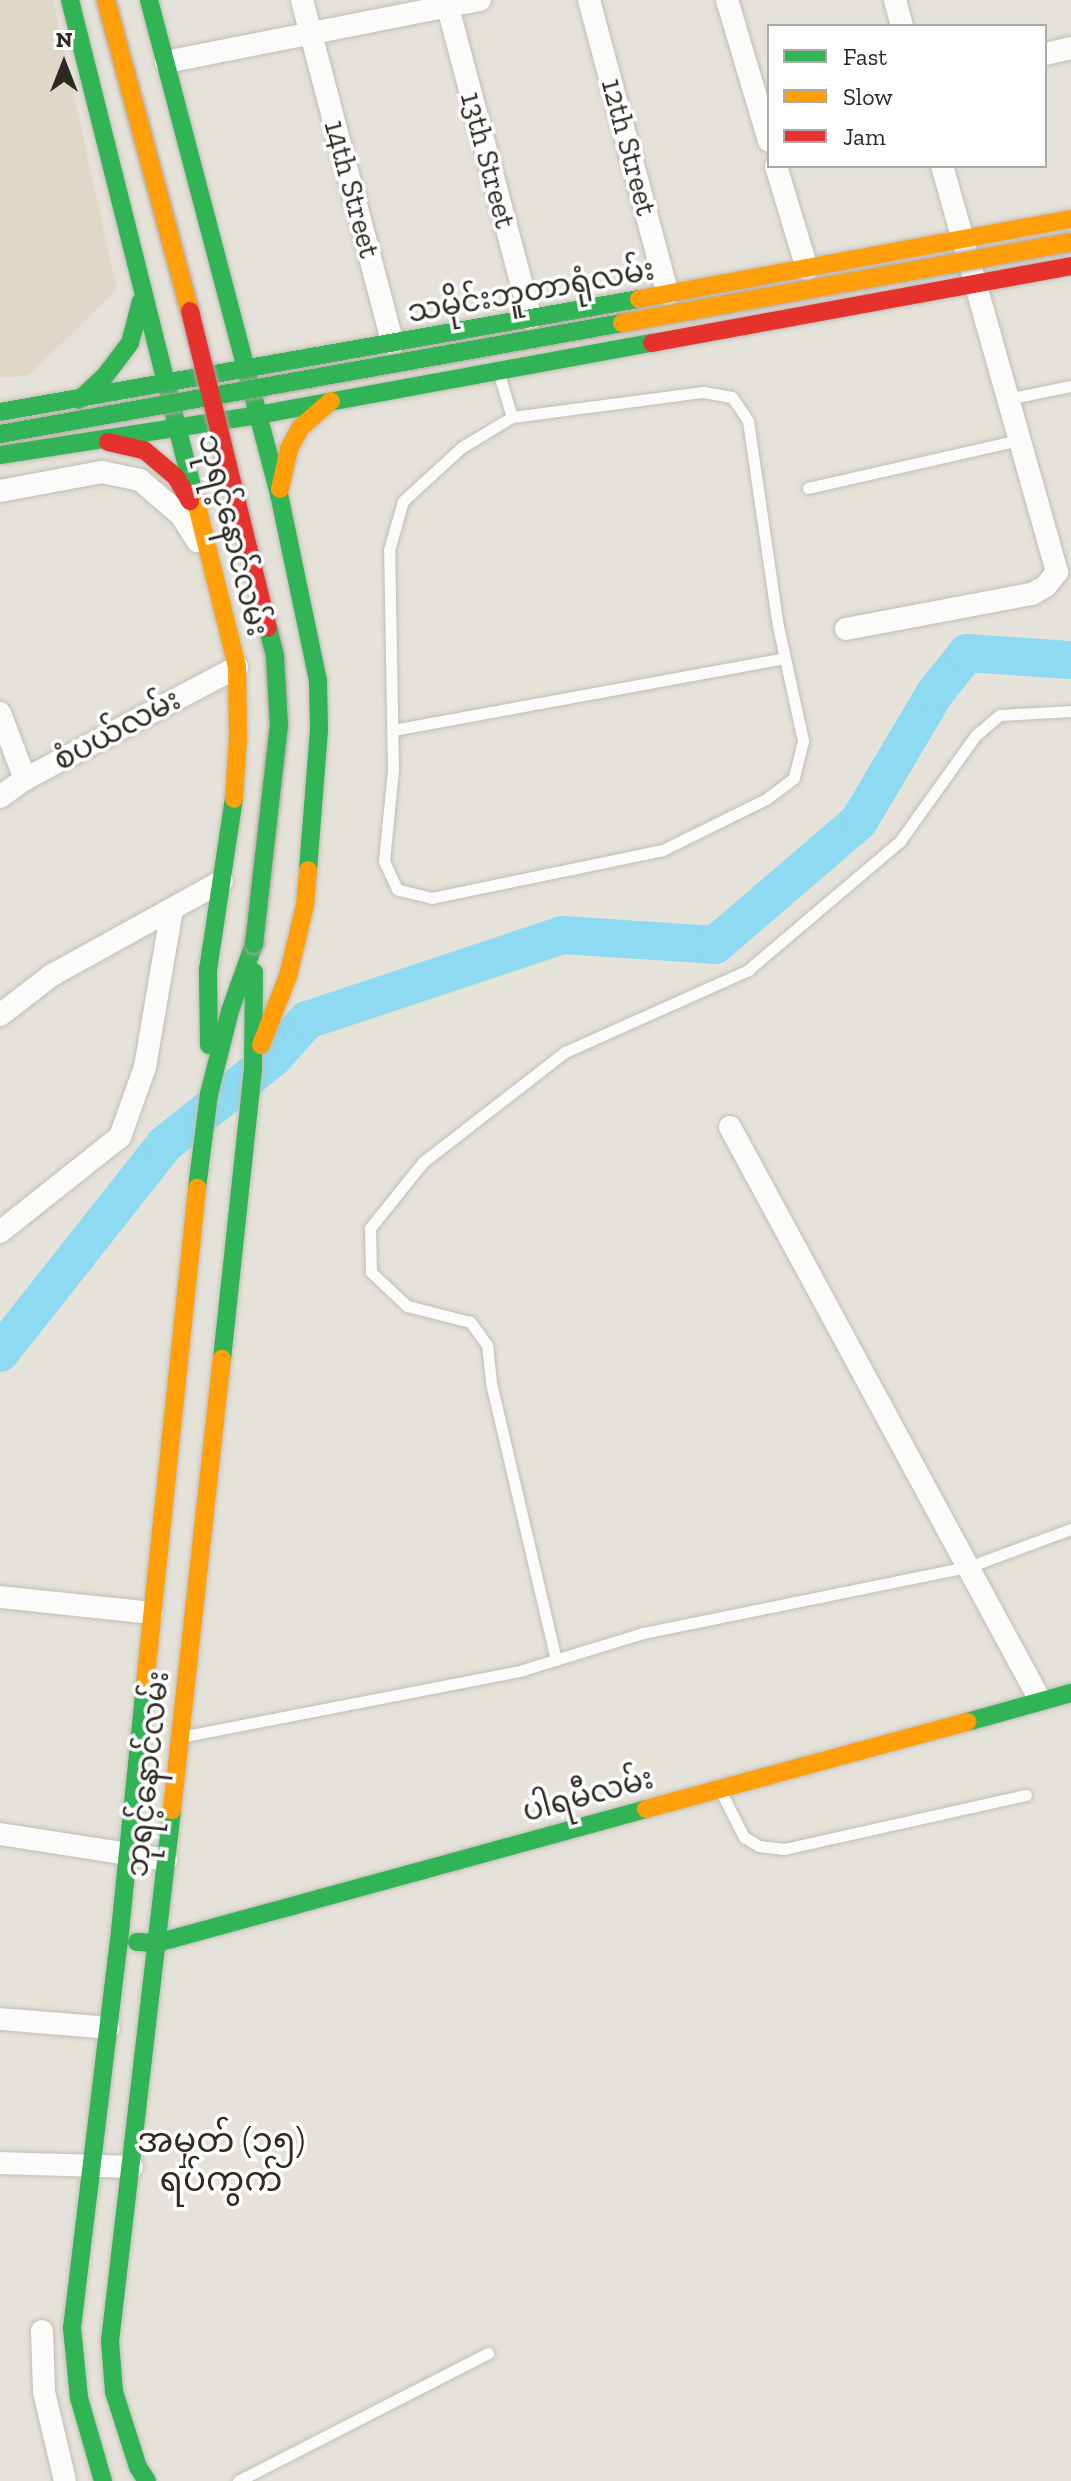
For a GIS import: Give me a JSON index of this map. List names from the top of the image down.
{
  "streets": {
    "main road": ["သမိုင်းဘူတာရုံလမ်း", "ဘုရင့်နောင်လမ်း", "ပါရမီလမ်း"],
    "street": [
      "12th Street",
      "13th Street",
      "14th Street",
      "စံပယ်လမ်း"
    ]
  },
  "crossings": [
    ["12th Street", "သမိုင်းဘူတာရုံလမ်း"],
    ["13th Street", "သမိုင်းဘူတာရုံလမ်း"],
    ["14th Street", "သမိုင်းဘူတာရုံလမ်း"],
    ["သမိုင်းဘူတာရုံလမ်း", "ဘုရင့်နောင်လမ်း"],
    ["ဘုရင့်နောင်လမ်း", "စံပယ်လမ်း"],
    ["ဘုရင့်နောင်လမ်း", "ပါရမီလမ်း"]
  ],
  "districts": ["အမှတ် (၁၅) ရပ်ကွက်"],
  "legend": ["Fast", "Slow", "Jam"],
  "north": "top"
}
